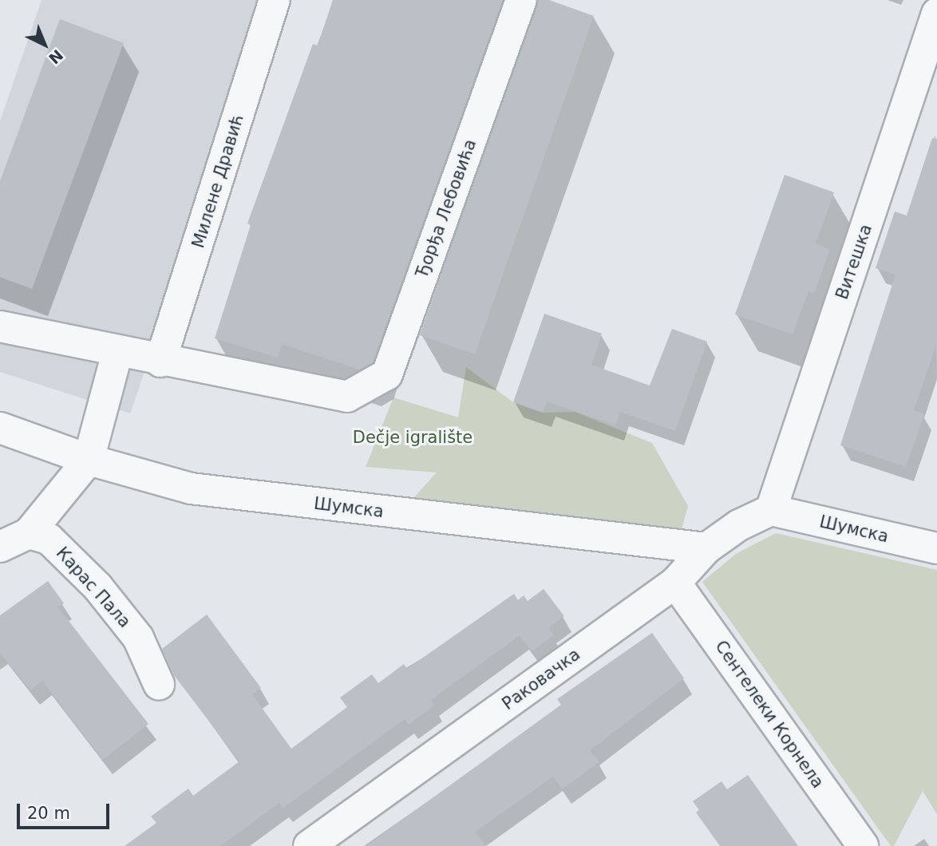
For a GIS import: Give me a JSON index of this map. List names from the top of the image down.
{
  "streets": {
    "street": [
      "Милене Дравић",
      "Ђорђа Лебовића",
      "Витешка",
      "Шумска",
      "Карас Пала",
      "Раковачка",
      "Сентелеки Корнела"
    ]
  },
  "crossings": [
    ["Милене Дравић", "Ђорђа Лебовића"],
    ["Витешка", "Шумска"],
    ["Витешка", "Раковачка"],
    ["Шумска", "Раковачка"],
    ["Раковачка", "Сентелеки Корнела"]
  ],
  "parks": ["Dečje igralište"],
  "scale_bar": "20 m",
  "north": "bottom right"
}
